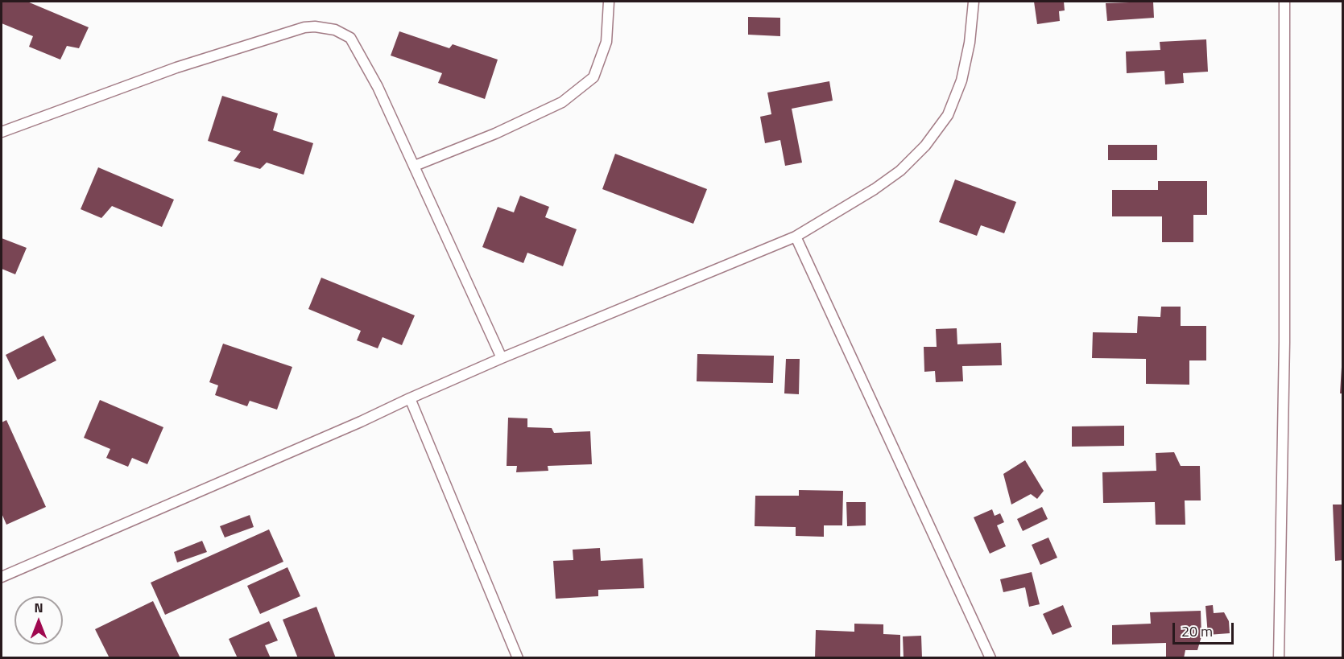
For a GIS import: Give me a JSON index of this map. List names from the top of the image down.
{
  "scale_bar": "20 m",
  "north": "top"
}
